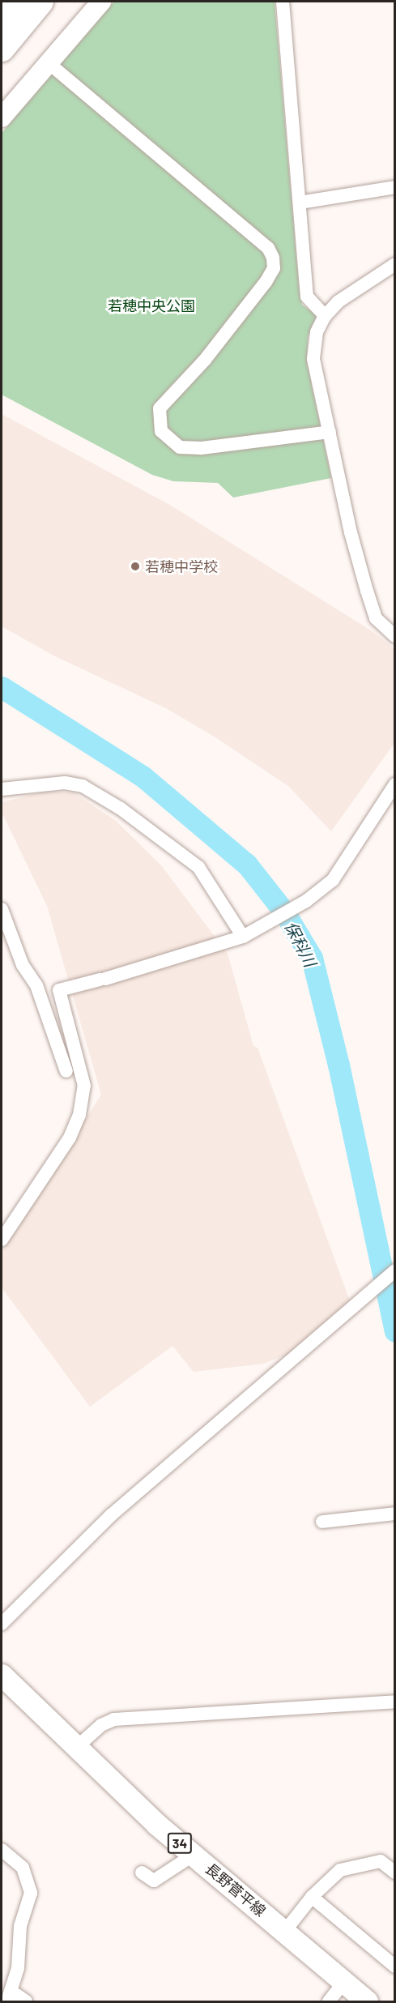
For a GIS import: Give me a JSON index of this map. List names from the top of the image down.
{
  "streets": {
    "main road": ["34", "長野菅平線"]
  },
  "water": ["保科川"],
  "parks": ["若穂中央公園"],
  "places": ["若穂中学校"]
}
